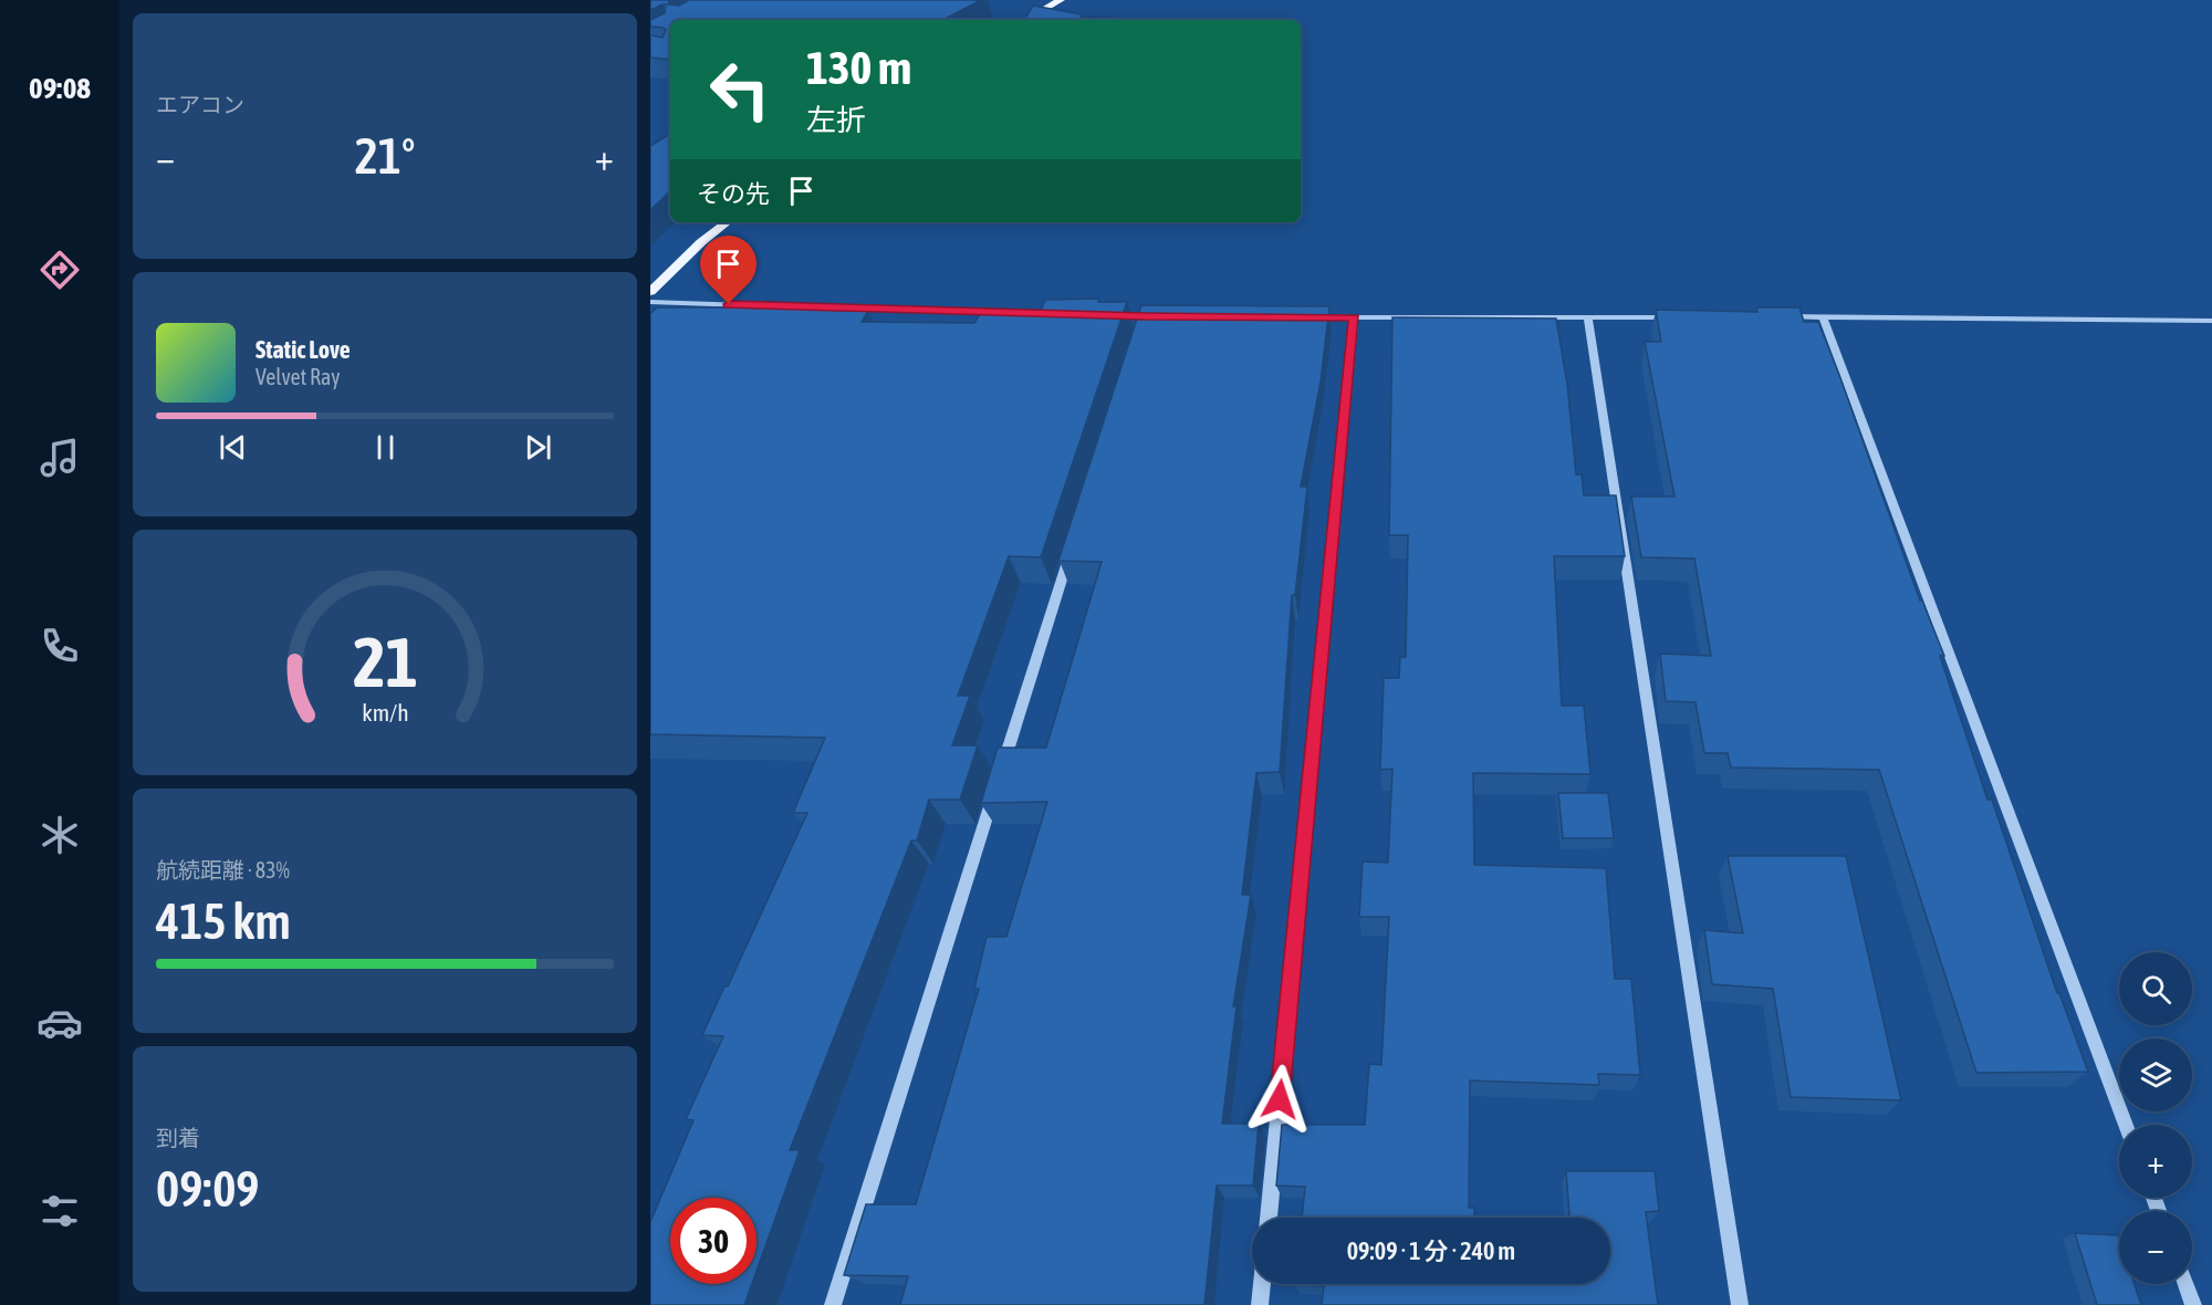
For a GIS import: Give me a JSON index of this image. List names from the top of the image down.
{
  "page": {
    "tabs": "09:08",
    "tile": [
      "エアコン",
      ["航続距離 · 83%", "415 km"],
      ["到着", "09:09"]
    ],
    "turn": ["130 m", "左折"],
    "heat": ["−", "21°", "+"],
    "then": "その先",
    "song": ["Static Love", "Velvet Ray"],
    "map_buttons": ["+", "−"],
    "limit": "30",
    "trip": "09:09 · 1 分 · 240 m",
    "gauge": ["21", "km/h"]
  }
}
